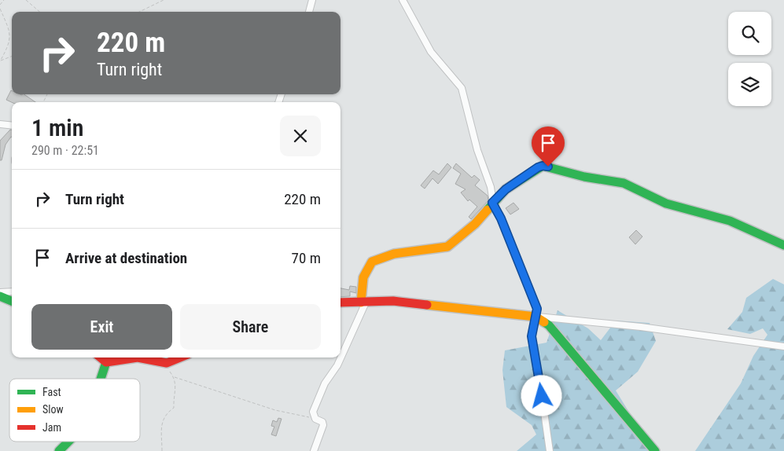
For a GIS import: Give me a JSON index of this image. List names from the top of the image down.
{
  "legend": ["Fast", "Slow", "Jam"],
  "page": {
    "turn": ["220 m", "Turn right"],
    "heading": ["1 min", "290 m · 22:51"],
    "list": [
      {
        "name": "Turn right",
        "value": "220 m"
      },
      {
        "name": "Arrive at destination",
        "value": "70 m"
      }
    ],
    "buttons": ["Exit", "Share"]
  }
}
